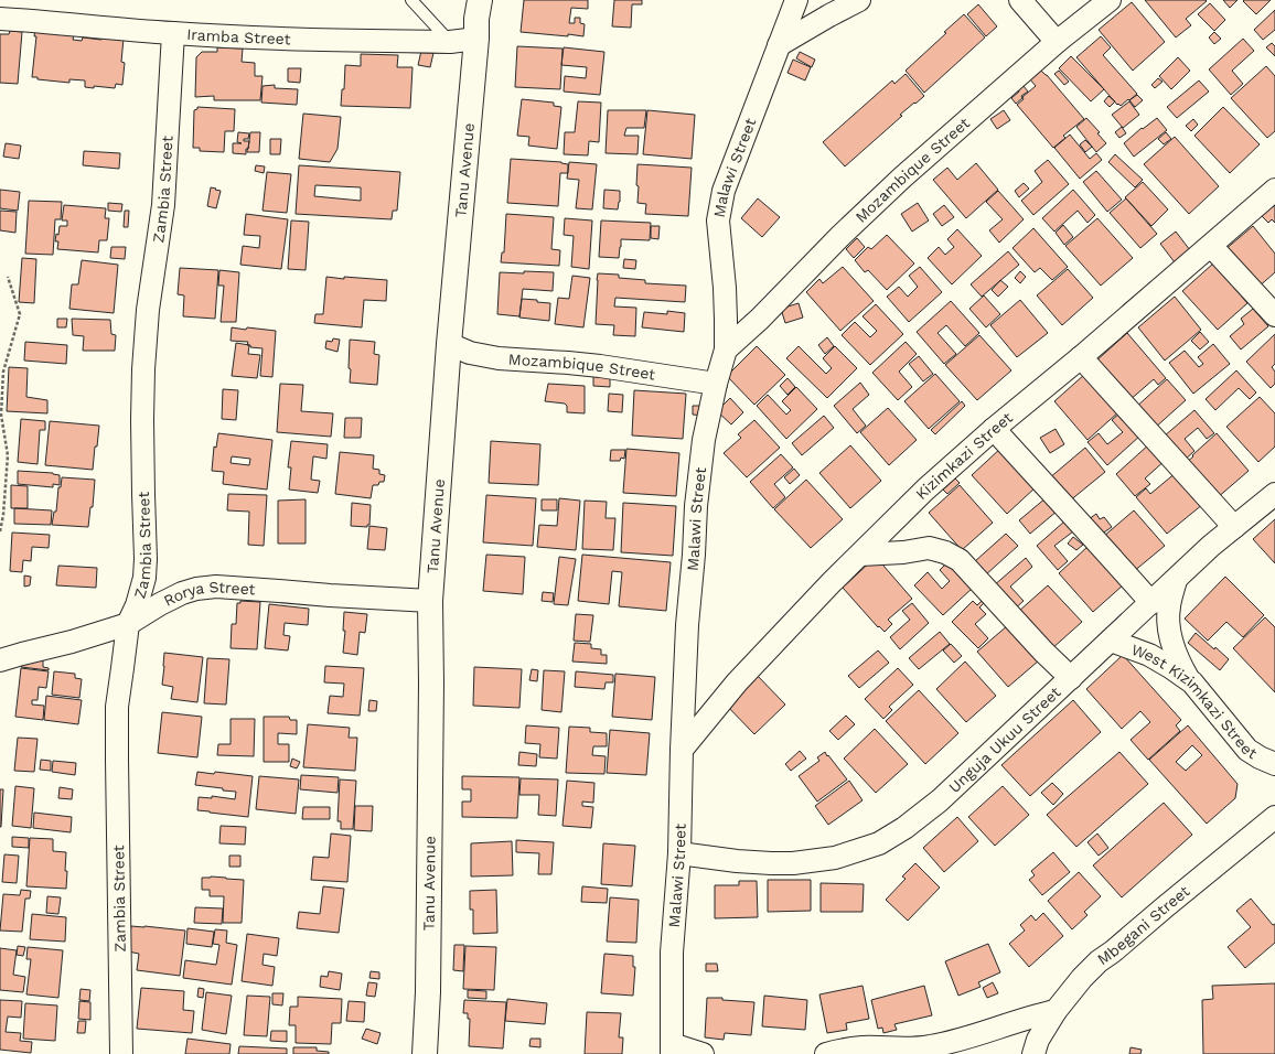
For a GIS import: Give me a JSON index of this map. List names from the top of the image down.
{
  "streets": {
    "street": [
      "Iramba Street",
      "Malawi Street",
      "Tanu Avenue",
      "Mozambique Street",
      "Zambia Street",
      "Kizimkazi Street",
      "Rorya Street",
      "West Kizimkazi Street",
      "Unguja Ukuu Street",
      "Mbegani Street"
    ]
  },
  "crossings": [
    ["Iramba Street", "Tanu Avenue"],
    ["Iramba Street", "Zambia Street"],
    ["Malawi Street", "Mozambique Street"],
    ["Malawi Street", "Kizimkazi Street"],
    ["Malawi Street", "Unguja Ukuu Street"],
    ["Tanu Avenue", "Mozambique Street"],
    ["Tanu Avenue", "Rorya Street"],
    ["Zambia Street", "Rorya Street"],
    ["West Kizimkazi Street", "Unguja Ukuu Street"]
  ]
}
